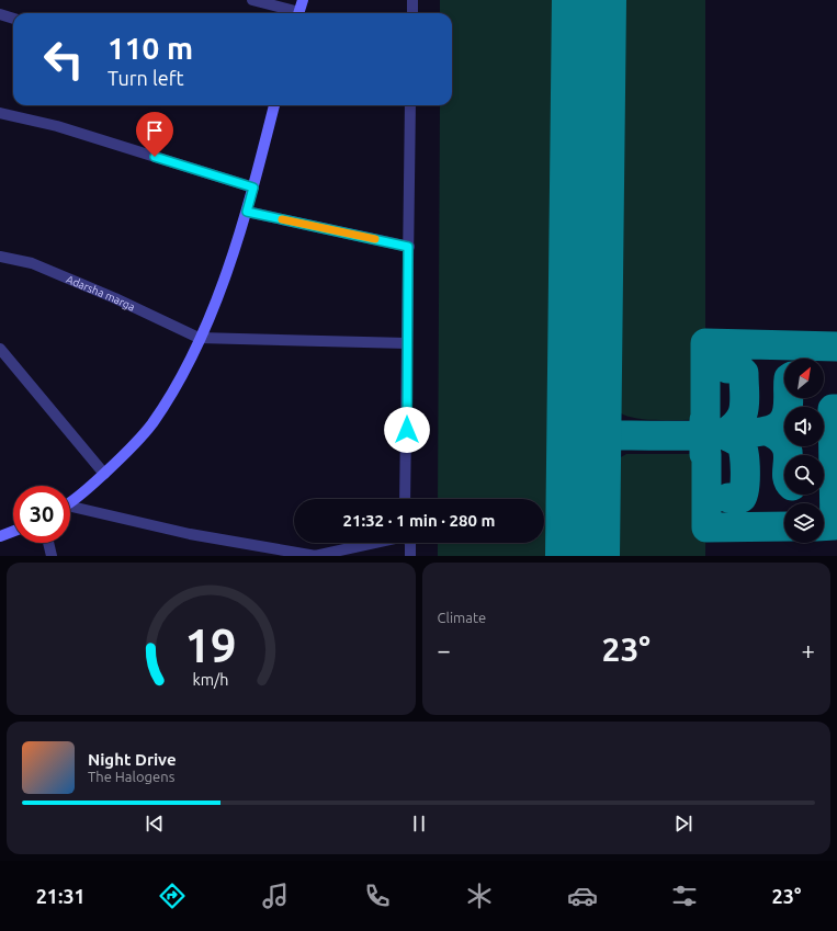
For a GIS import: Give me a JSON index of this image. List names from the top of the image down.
{
  "streets": {
    "street": ["Adarsha marga"]
  },
  "north": "top right",
  "page": {
    "turn": ["110 m", "Turn left"],
    "limit": "30",
    "trip": "21:32 · 1 min · 280 m",
    "tile": "Climate",
    "heat": ["−", "23°", "+"],
    "song": ["Night Drive", "The Halogens"],
    "tabs": ["21:31", "23°"],
    "gauge": ["19", "km/h"]
  }
}
